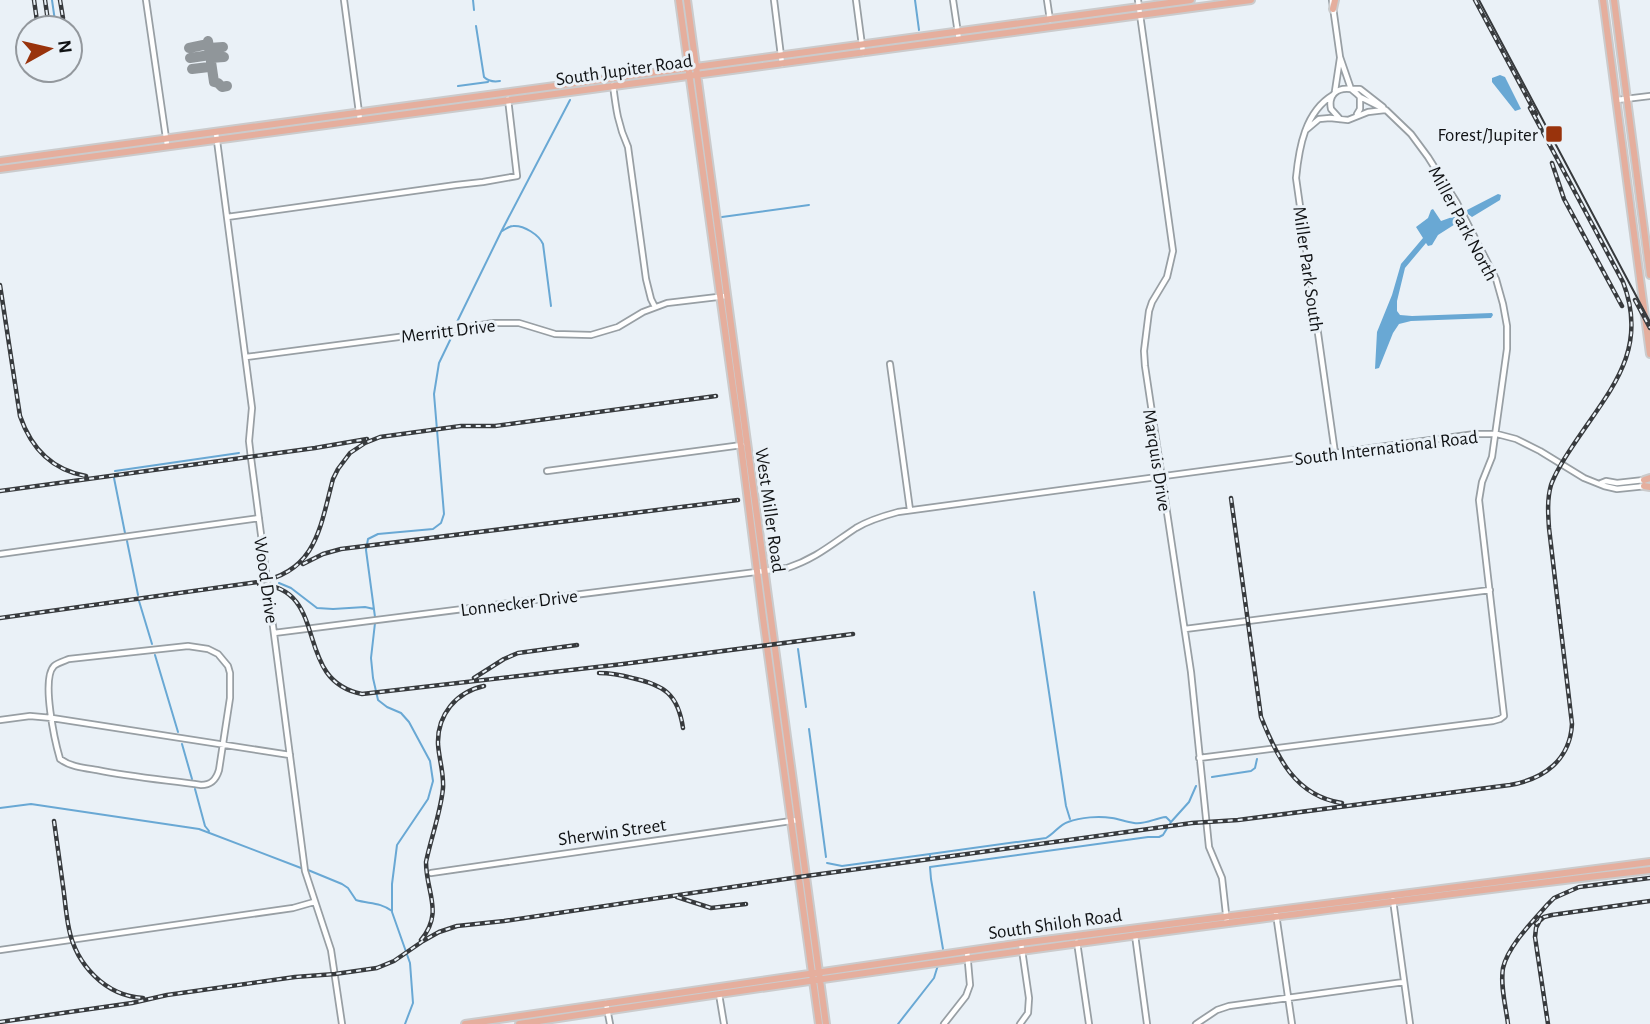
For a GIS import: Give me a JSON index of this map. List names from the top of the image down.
{
  "streets": {
    "main road": ["South Jupiter Road", "West Miller Road", "South Shiloh Road"],
    "street": [
      "Miller Park North",
      "Miller Park South",
      "Merritt Drive",
      "South International Road",
      "Marquis Drive",
      "Wood Drive",
      "Lonnecker Drive",
      "Sherwin Street"
    ]
  },
  "crossings": [
    ["South Jupiter Road", "Marquis Drive"],
    ["South Jupiter Road", "West Miller Road"],
    ["South Jupiter Road", "Wood Drive"],
    ["Miller Park North", "Miller Park South"],
    ["Miller Park North", "South International Road"],
    ["Miller Park North", "Marquis Drive"],
    ["Miller Park South", "South International Road"],
    ["Merritt Drive", "West Miller Road"],
    ["Merritt Drive", "Wood Drive"],
    ["South International Road", "Marquis Drive"],
    ["South International Road", "Lonnecker Drive"],
    ["Marquis Drive", "South Shiloh Road"],
    ["West Miller Road", "Lonnecker Drive"],
    ["West Miller Road", "Sherwin Street"],
    ["West Miller Road", "South Shiloh Road"],
    ["Wood Drive", "Lonnecker Drive"]
  ],
  "places": {
    "transit": ["Forest/Jupiter"]
  },
  "north": "right"
}
